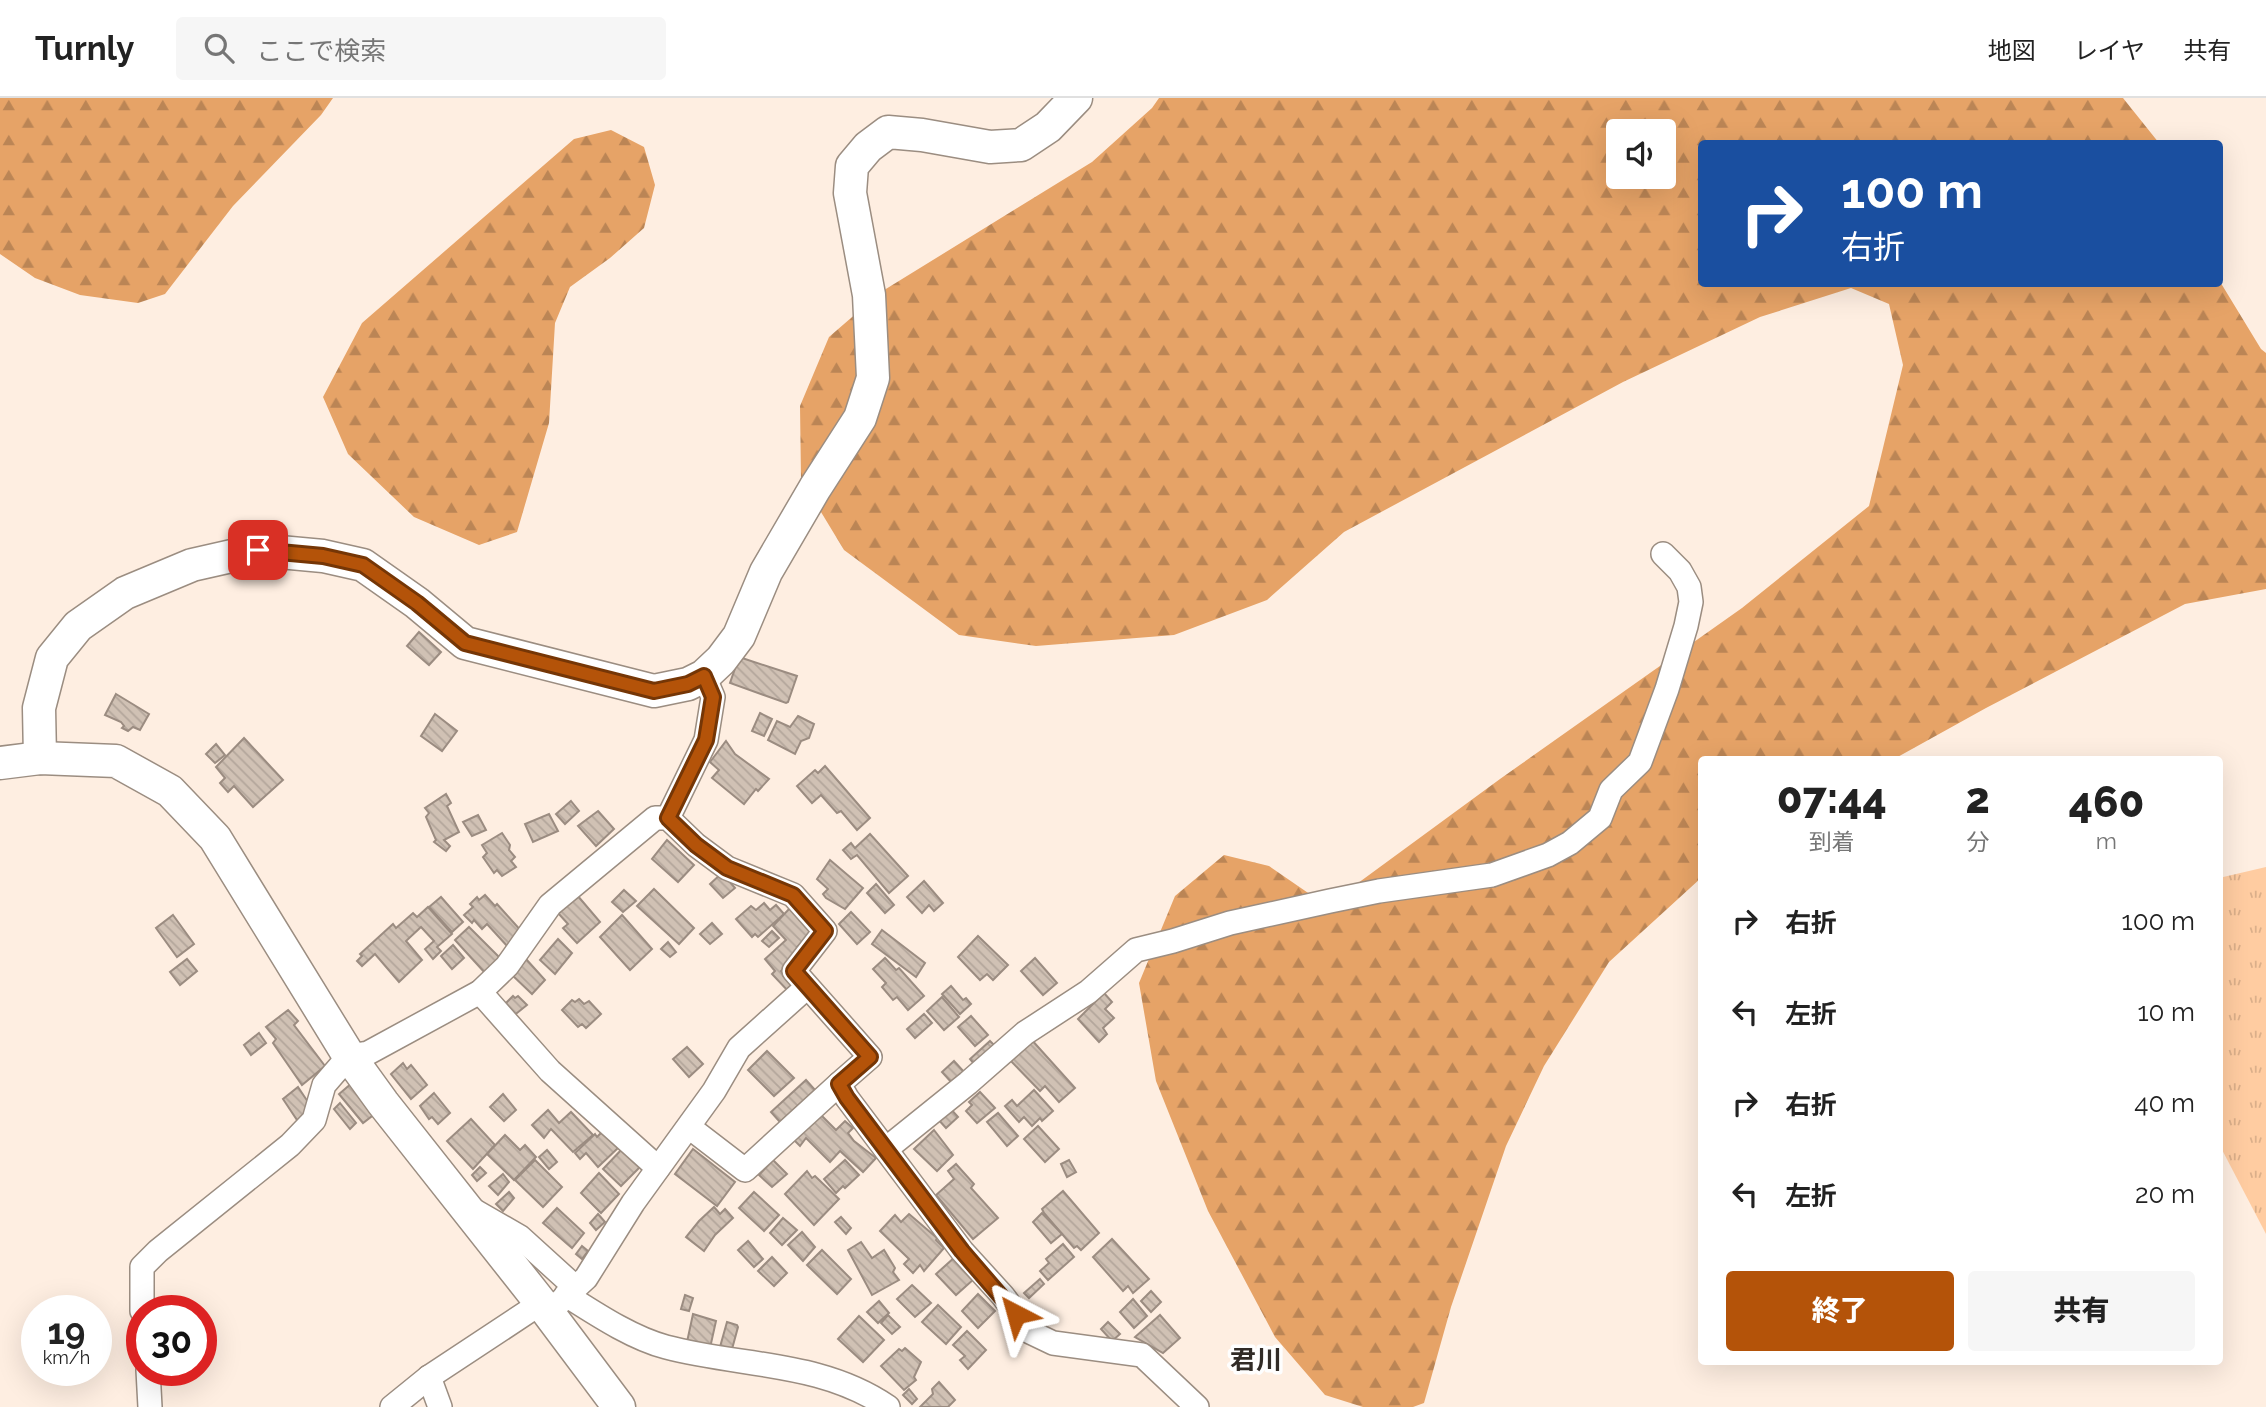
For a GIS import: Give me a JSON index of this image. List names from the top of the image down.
{
  "districts": ["君川"],
  "page": {
    "header": "Turnly",
    "search": "ここで検索",
    "nav": ["地図", "レイヤ", "共有"],
    "turn": ["100 m", "右折"],
    "eta": [
      "07:44",
      "到着",
      "2",
      "分",
      "460",
      "m"
    ],
    "list": [
      {
        "name": "右折",
        "value": "100 m"
      },
      {
        "name": "左折",
        "value": "10 m"
      },
      {
        "name": "右折",
        "value": "40 m"
      },
      {
        "name": "左折",
        "value": "20 m"
      }
    ],
    "buttons": ["終了", "共有"],
    "speed": "19 km/h",
    "limit": "30"
  }
}
